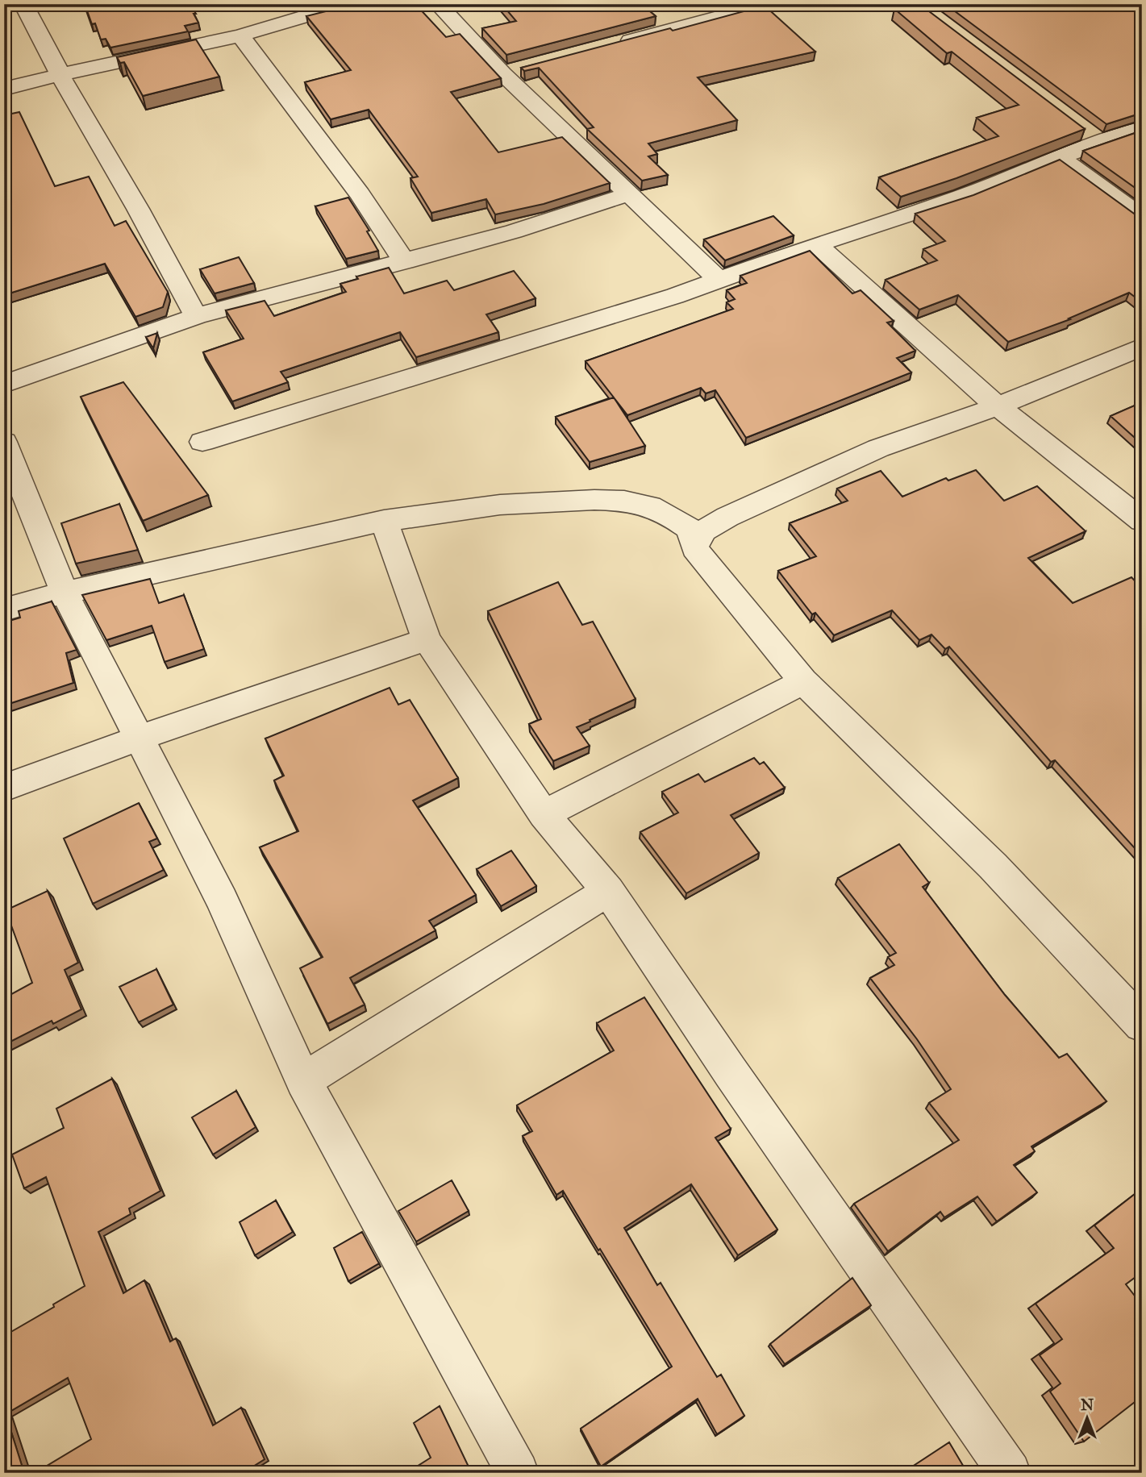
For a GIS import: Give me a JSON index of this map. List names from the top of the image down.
{
  "north": "top"
}
